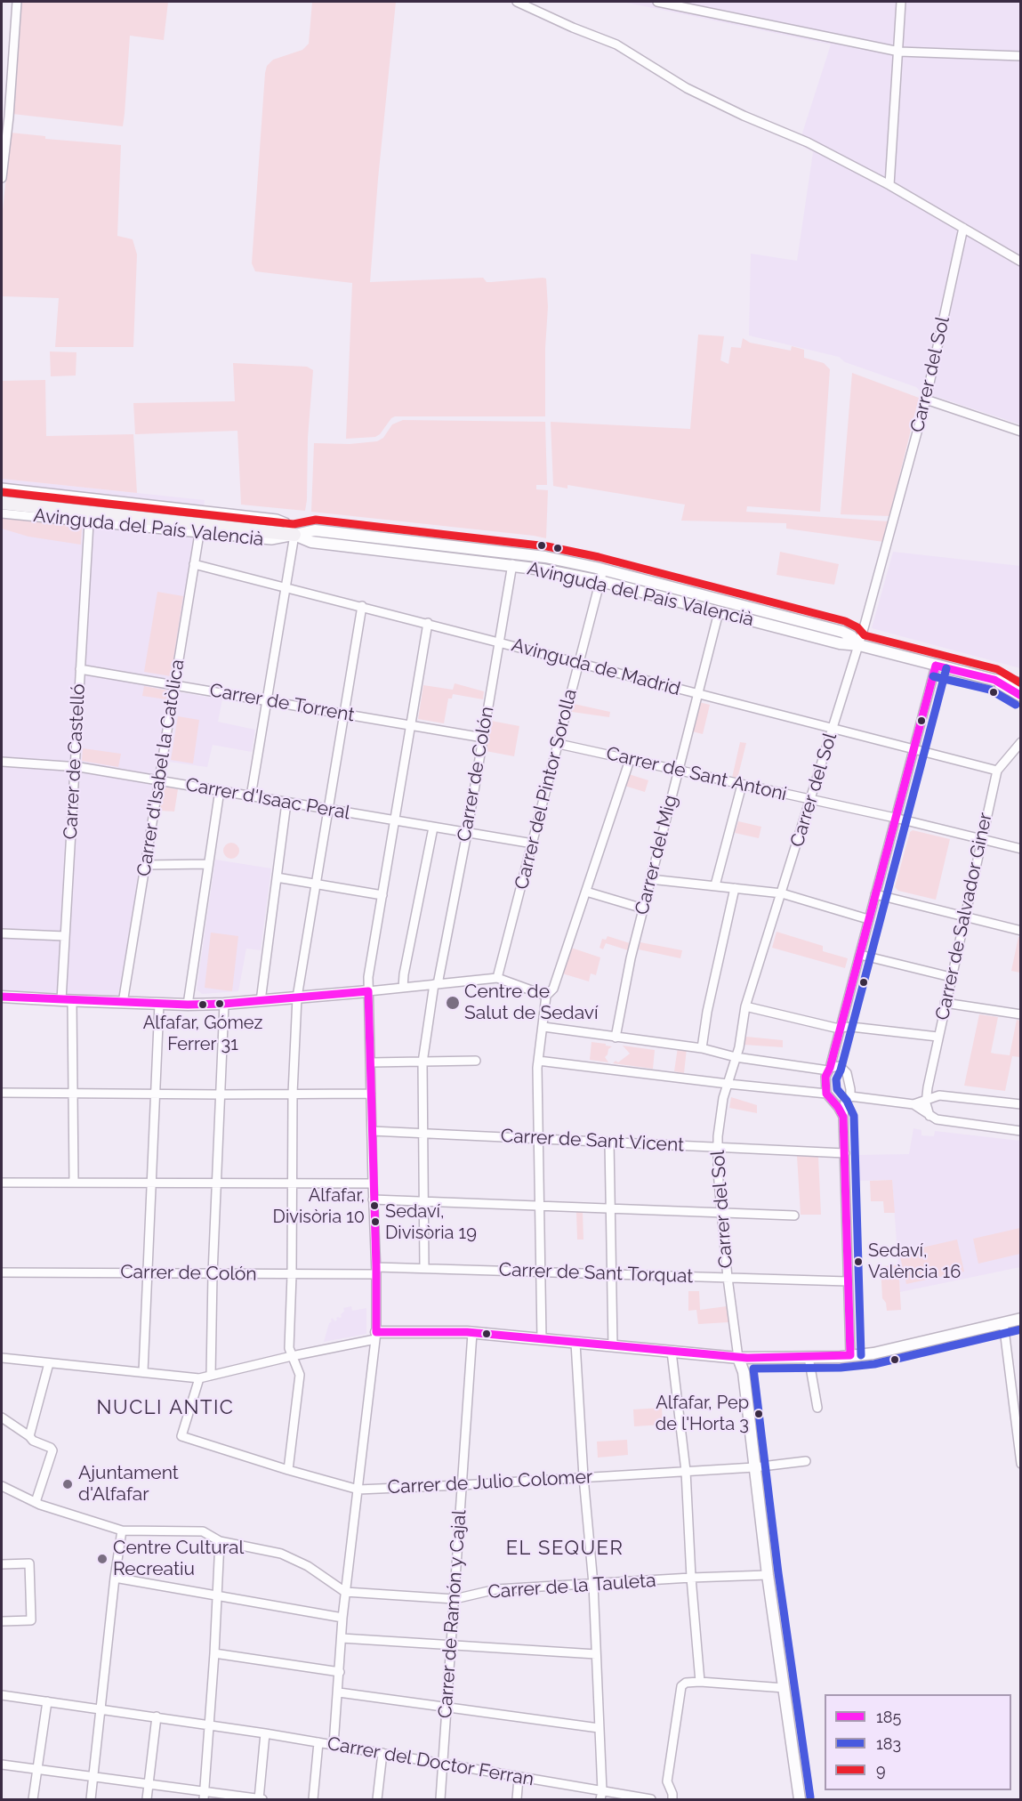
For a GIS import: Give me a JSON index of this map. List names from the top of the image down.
{
  "streets": {
    "street": [
      "Carrer del Sol",
      "Avinguda del País Valencià",
      "Avinguda de Madrid",
      "Carrer de Torrent",
      "Carrer de Castelló",
      "Carrer d'Isabel la Catòlica",
      "Carrer de Colón",
      "Carrer de Sant Antoni",
      "Carrer del Pintor Sorolla",
      "Carrer d'Isaac Peral",
      "Carrer del Mig",
      "Carrer de Salvador Giner",
      "Carrer de Sant Vicent",
      "Carrer de Sant Torquat",
      "Carrer de Julio Colomer",
      "Carrer de la Tauleta",
      "Carrer de Ramón y Cajal",
      "Carrer del Doctor Ferran"
    ]
  },
  "crossings": [
    ["Carrer del Sol", "Avinguda del País Valencià"],
    ["Carrer del Sol", "Avinguda de Madrid"],
    ["Carrer del Sol", "Carrer de Sant Antoni"],
    ["Carrer del Sol", "Carrer de Sant Vicent"],
    ["Carrer del Sol", "Carrer de Sant Torquat"],
    ["Avinguda del País Valencià", "Carrer de Castelló"],
    ["Avinguda del País Valencià", "Carrer d'Isabel la Catòlica"],
    ["Avinguda del País Valencià", "Carrer de Colón"],
    ["Avinguda del País Valencià", "Carrer del Pintor Sorolla"],
    ["Avinguda del País Valencià", "Carrer del Mig"],
    ["Avinguda de Madrid", "Carrer d'Isabel la Catòlica"],
    ["Avinguda de Madrid", "Carrer de Colón"],
    ["Avinguda de Madrid", "Carrer del Pintor Sorolla"],
    ["Avinguda de Madrid", "Carrer del Mig"],
    ["Avinguda de Madrid", "Carrer de Salvador Giner"],
    ["Carrer de Torrent", "Carrer de Castelló"],
    ["Carrer de Torrent", "Carrer d'Isabel la Catòlica"],
    ["Carrer de Torrent", "Carrer de Colón"],
    ["Carrer de Castelló", "Carrer d'Isaac Peral"],
    ["Carrer d'Isabel la Catòlica", "Carrer d'Isaac Peral"],
    ["Carrer de Colón", "Carrer d'Isaac Peral"],
    ["Carrer de Colón", "Carrer de Sant Vicent"],
    ["Carrer de Colón", "Carrer de Sant Torquat"],
    ["Carrer de Sant Antoni", "Carrer del Pintor Sorolla"],
    ["Carrer de Sant Antoni", "Carrer del Mig"],
    ["Carrer de Sant Antoni", "Carrer de Salvador Giner"],
    ["Carrer del Pintor Sorolla", "Carrer d'Isaac Peral"],
    ["Carrer de Julio Colomer", "Carrer de Ramón y Cajal"],
    ["Carrer de la Tauleta", "Carrer de Ramón y Cajal"],
    ["Carrer de Ramón y Cajal", "Carrer del Doctor Ferran"]
  ],
  "districts": ["NUCLI ANTIC", "EL SEQUER"],
  "places": [
    "Centre de Salut de Sedaví",
    "Alfafar, Gómez Ferrer 31",
    "Alfafar, Divisòria 10",
    "Sedaví, Divisòria 19",
    "Sedaví, València 16",
    "Alfafar, Pep de l'Horta 3",
    "Ajuntament d'Alfafar",
    "Centre Cultural Recreatiu"
  ],
  "lines": ["transit line 9", "transit line 185", "transit line 183"],
  "legend": ["185", "183", "9"]
}
